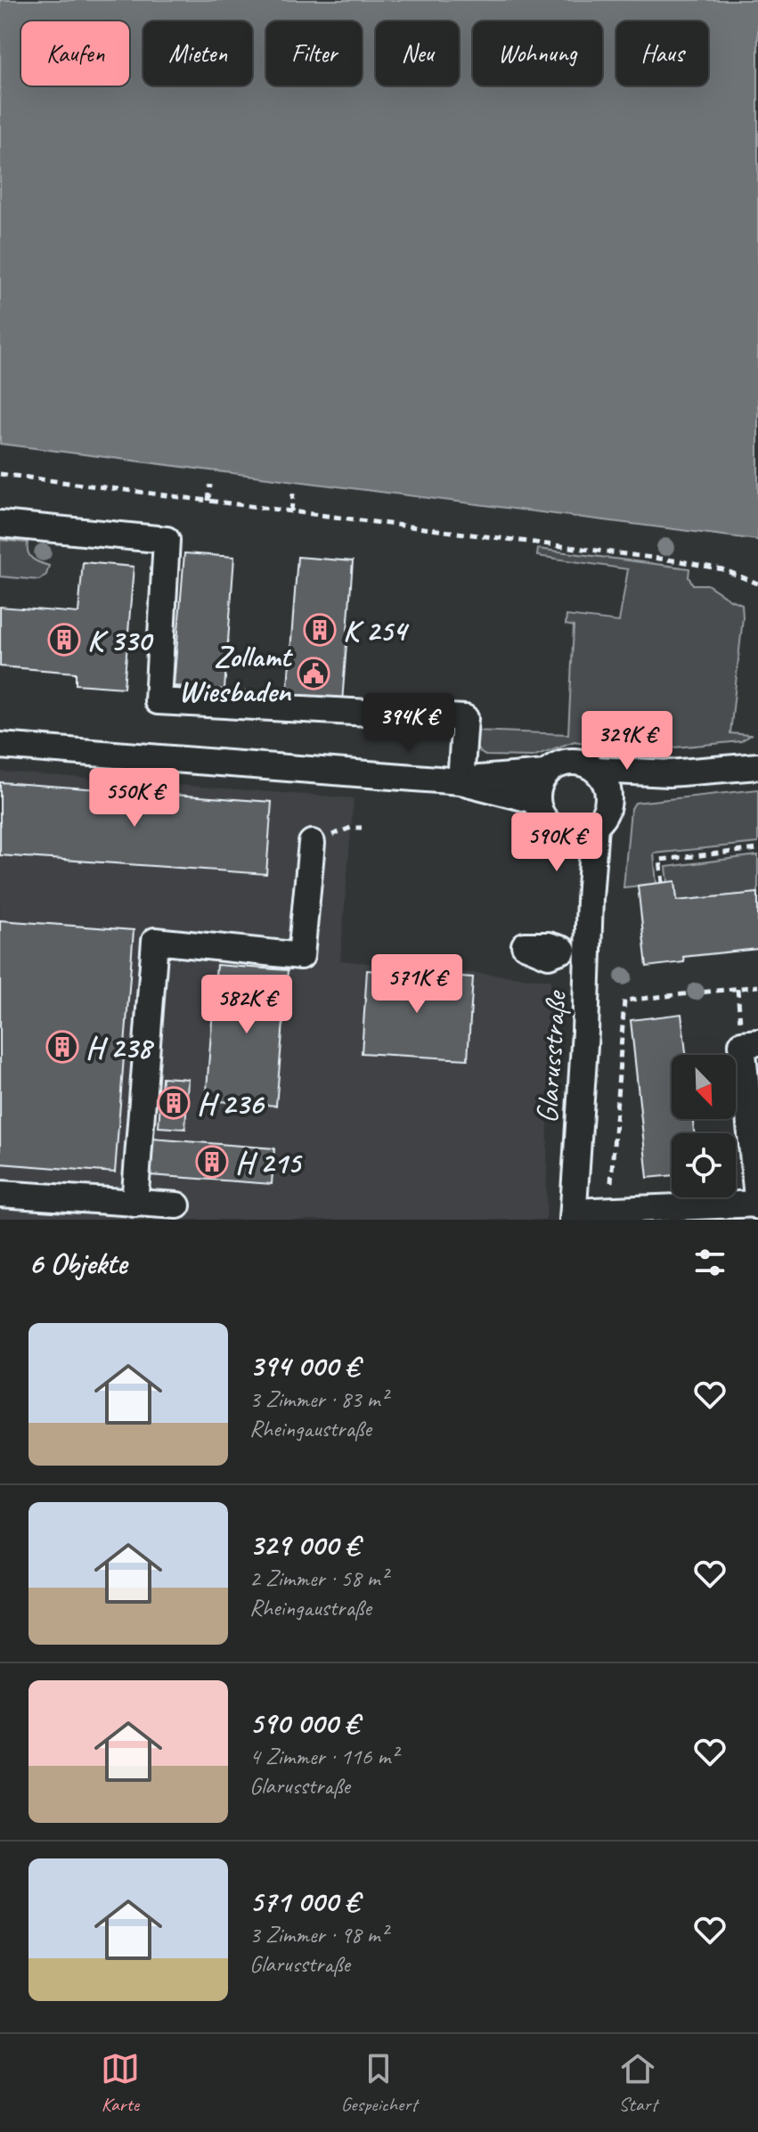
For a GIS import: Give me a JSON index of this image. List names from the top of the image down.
{
  "streets": {
    "street": ["Glarusstraße"]
  },
  "places": {
    "building": [
      "K 254",
      "K 330",
      "H 238",
      "H 236",
      "H 215"
    ],
    "public building": ["Zollamt Wiesbaden"]
  },
  "north": "bottom right",
  "page": {
    "chip": [
      "Kaufen",
      "Mieten",
      "Filter",
      "Neu",
      "Wohnung",
      "Haus"
    ],
    "price": [
      "394K €",
      "329K €",
      "550K €",
      "590K €",
      "571K €",
      "582K €"
    ],
    "heading": "6 Objekte",
    "list": [
      {
        "name": "394 000 €",
        "note": "3 Zimmer · 83 m² · Rheingaustraße"
      },
      {
        "name": "329 000 €",
        "note": "2 Zimmer · 58 m² · Rheingaustraße"
      },
      {
        "name": "590 000 €",
        "note": "4 Zimmer · 116 m² · Glarusstraße"
      },
      {
        "name": "571 000 €",
        "note": "3 Zimmer · 98 m² · Glarusstraße"
      }
    ],
    "tabs": ["Karte", "Gespeichert", "Start"]
  }
}
